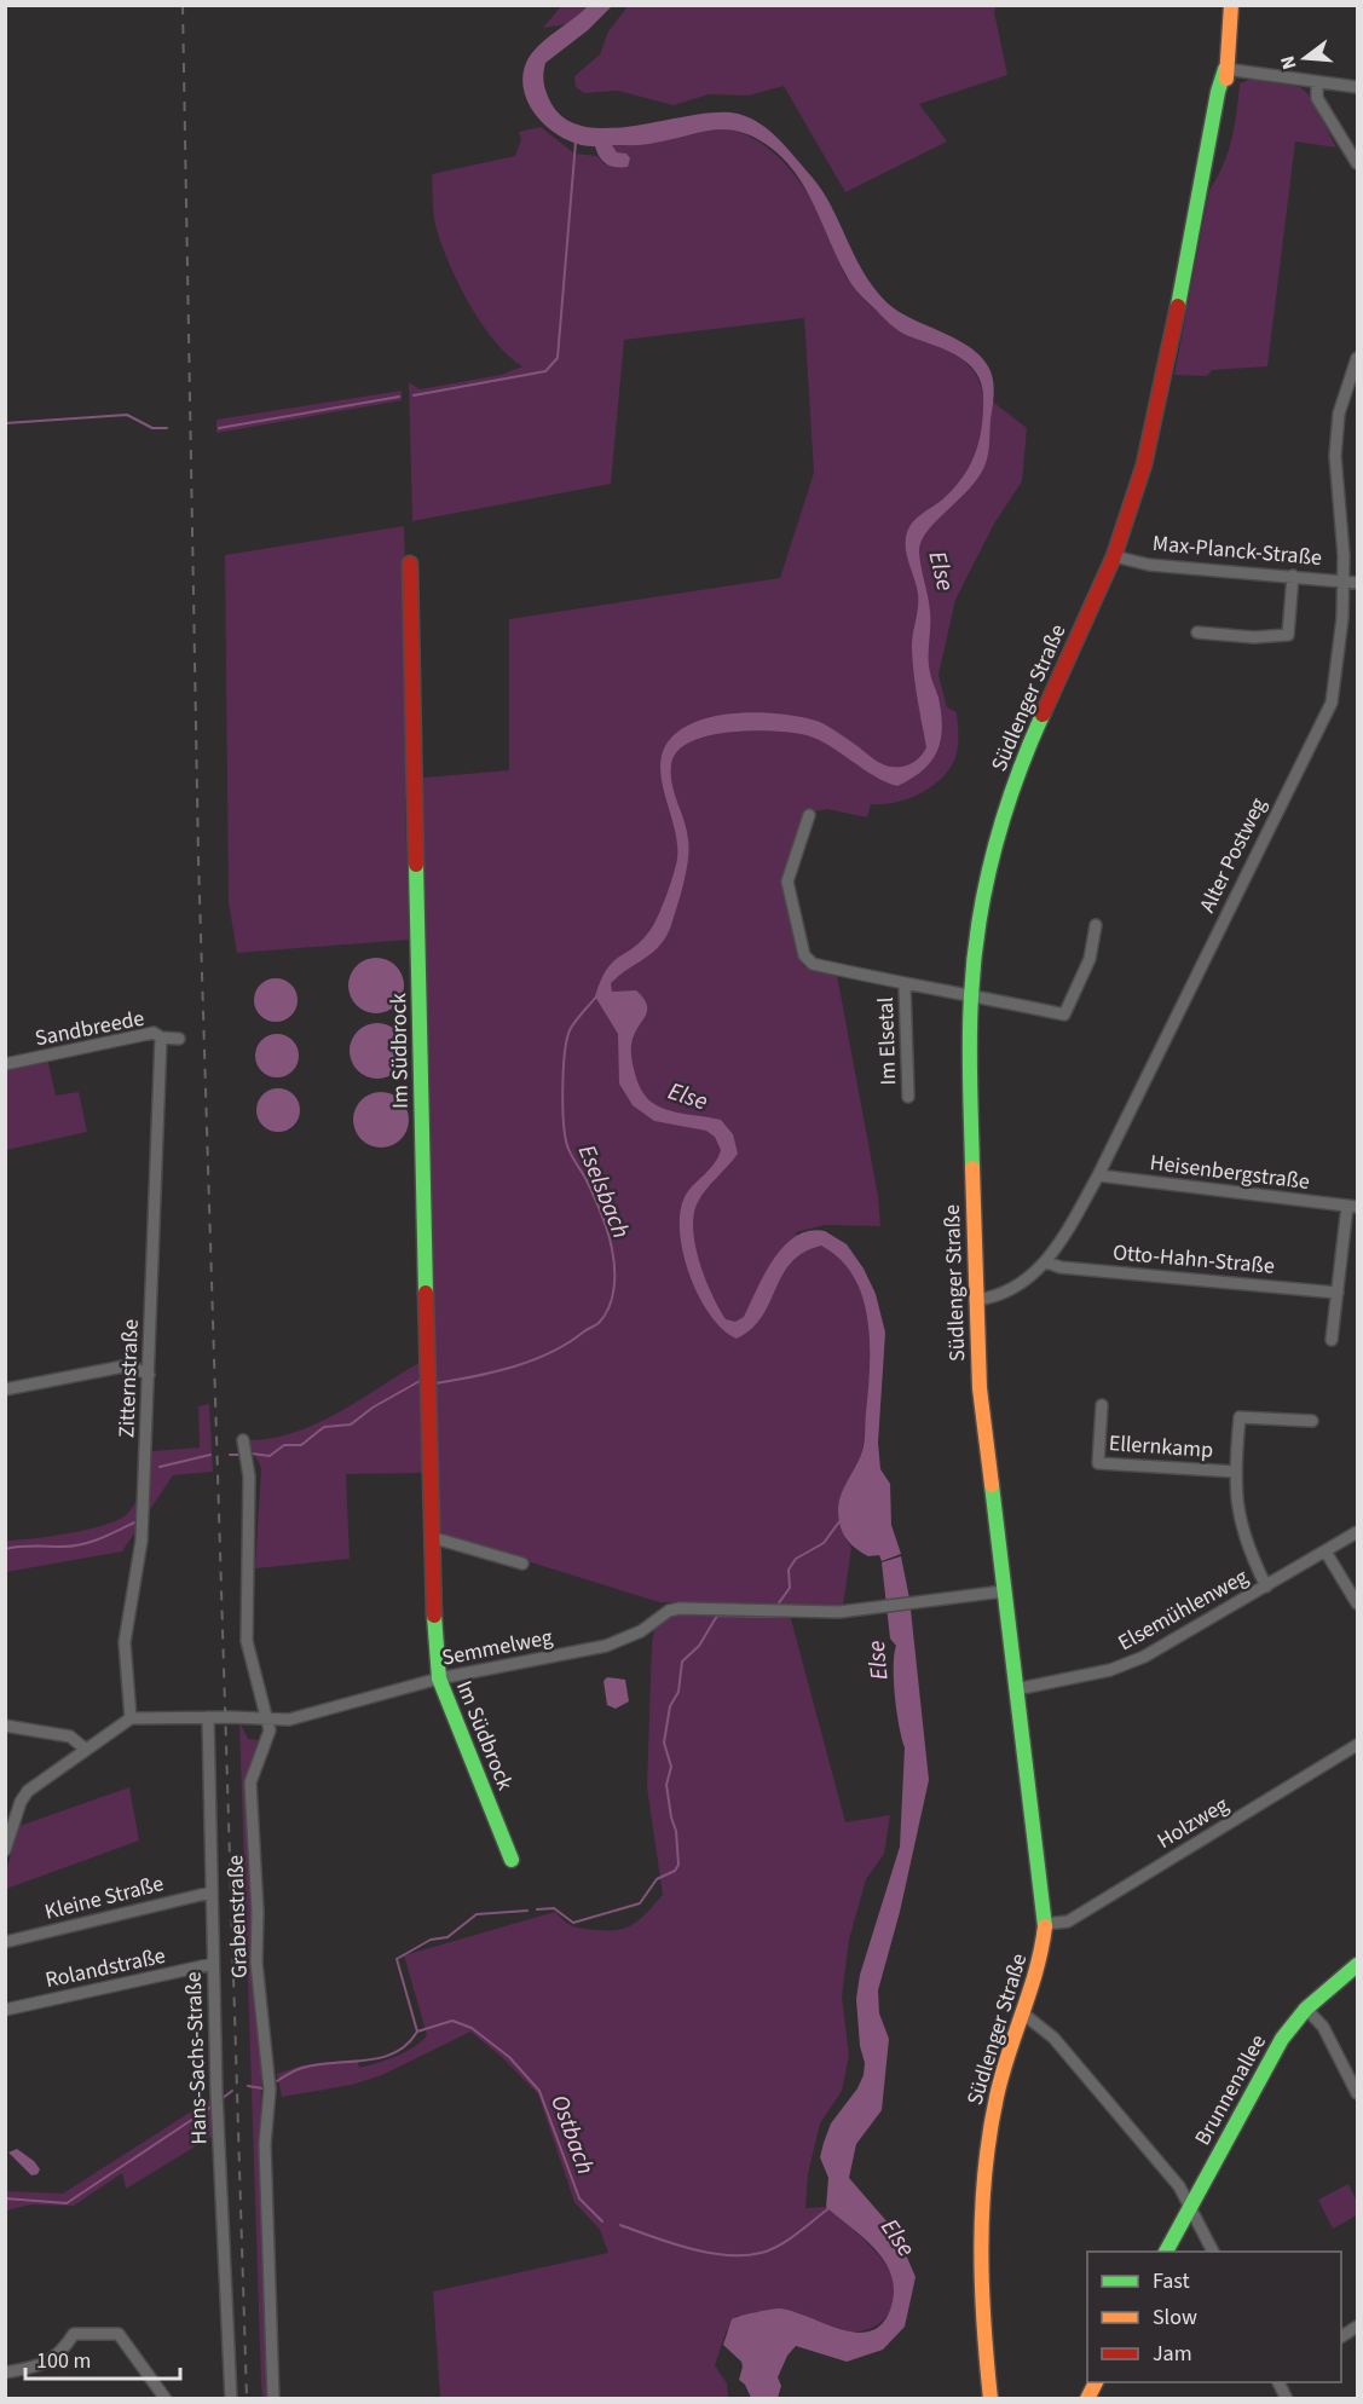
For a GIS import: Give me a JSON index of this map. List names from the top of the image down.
{
  "streets": {
    "main road": ["Südlenger Straße", "Im Südbrock", "Brunnenallee"],
    "street": [
      "Max-Planck-Straße",
      "Alter Postweg",
      "Sandbreede",
      "Im Elsetal",
      "Heisenbergstraße",
      "Otto-Hahn-Straße",
      "Zitternstraße",
      "Ellernkamp",
      "Elsemühlenweg",
      "Semmelweg",
      "Holzweg",
      "Kleine Straße",
      "Grabenstraße",
      "Rolandstraße",
      "Hans-Sachs-Straße"
    ]
  },
  "crossings": [
    ["Max-Planck-Straße", "Südlenger Straße"],
    ["Max-Planck-Straße", "Alter Postweg"],
    ["Südlenger Straße", "Alter Postweg"],
    ["Südlenger Straße", "Elsemühlenweg"],
    ["Südlenger Straße", "Semmelweg"],
    ["Südlenger Straße", "Holzweg"],
    ["Alter Postweg", "Heisenbergstraße"],
    ["Alter Postweg", "Otto-Hahn-Straße"],
    ["Sandbreede", "Zitternstraße"],
    ["Im Südbrock", "Semmelweg"],
    ["Zitternstraße", "Semmelweg"],
    ["Ellernkamp", "Elsemühlenweg"],
    ["Semmelweg", "Grabenstraße"],
    ["Semmelweg", "Hans-Sachs-Straße"],
    ["Kleine Straße", "Hans-Sachs-Straße"],
    ["Rolandstraße", "Hans-Sachs-Straße"]
  ],
  "water": ["Else", "Eselsbach", "Ostbach"],
  "legend": ["Fast", "Slow", "Jam"],
  "scale_bar": "100 m",
  "north": "left"
}
